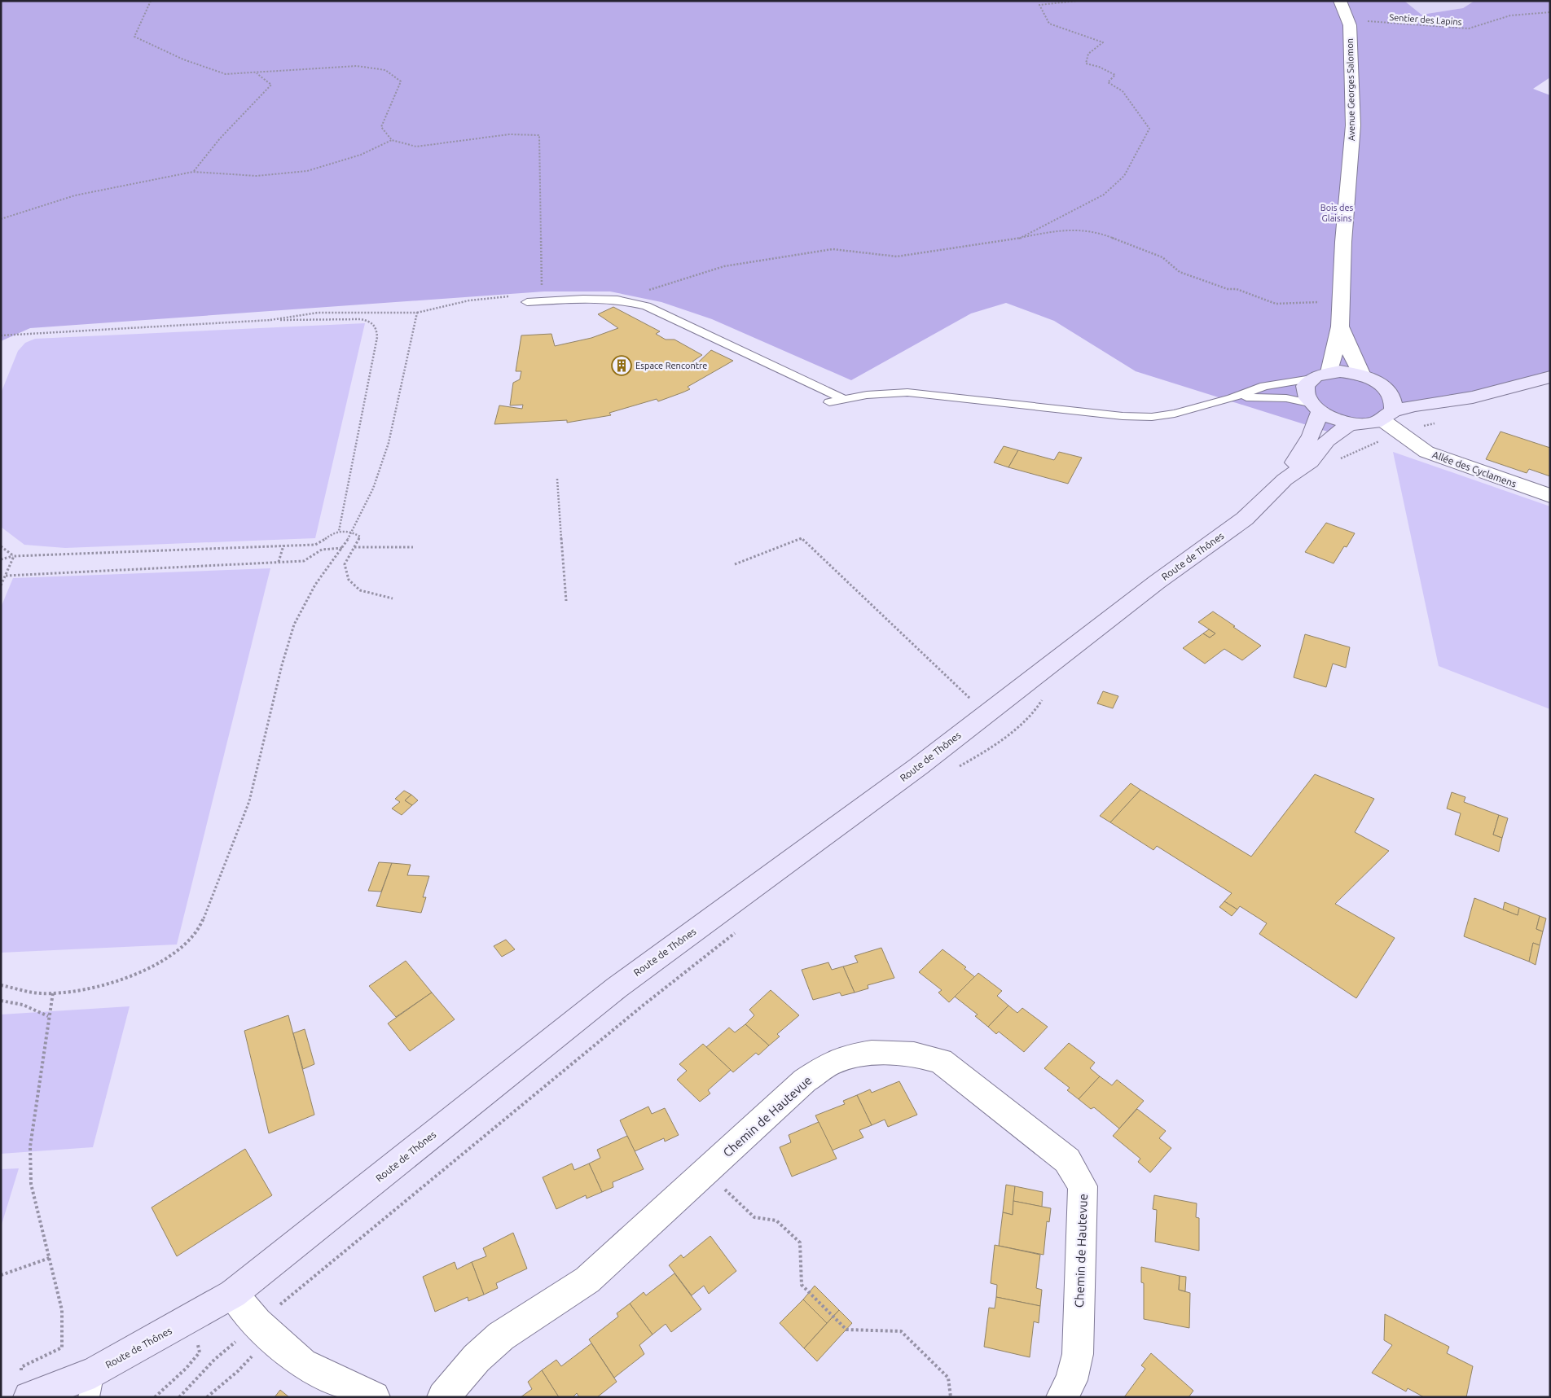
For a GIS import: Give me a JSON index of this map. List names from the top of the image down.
{
  "streets": {
    "main road": ["Route de Thônes"],
    "street": ["Avenue Georges Salomon", "Allée des Cyclamens", "Chemin de Hautevue"],
    "path": ["Sentier des Lapins"]
  },
  "crossings": [
    ["Sentier des Lapins", "Avenue Georges Salomon"]
  ],
  "parks": ["Bois des Glaisins"],
  "places": {
    "building": ["Espace Rencontre"]
  }
}
